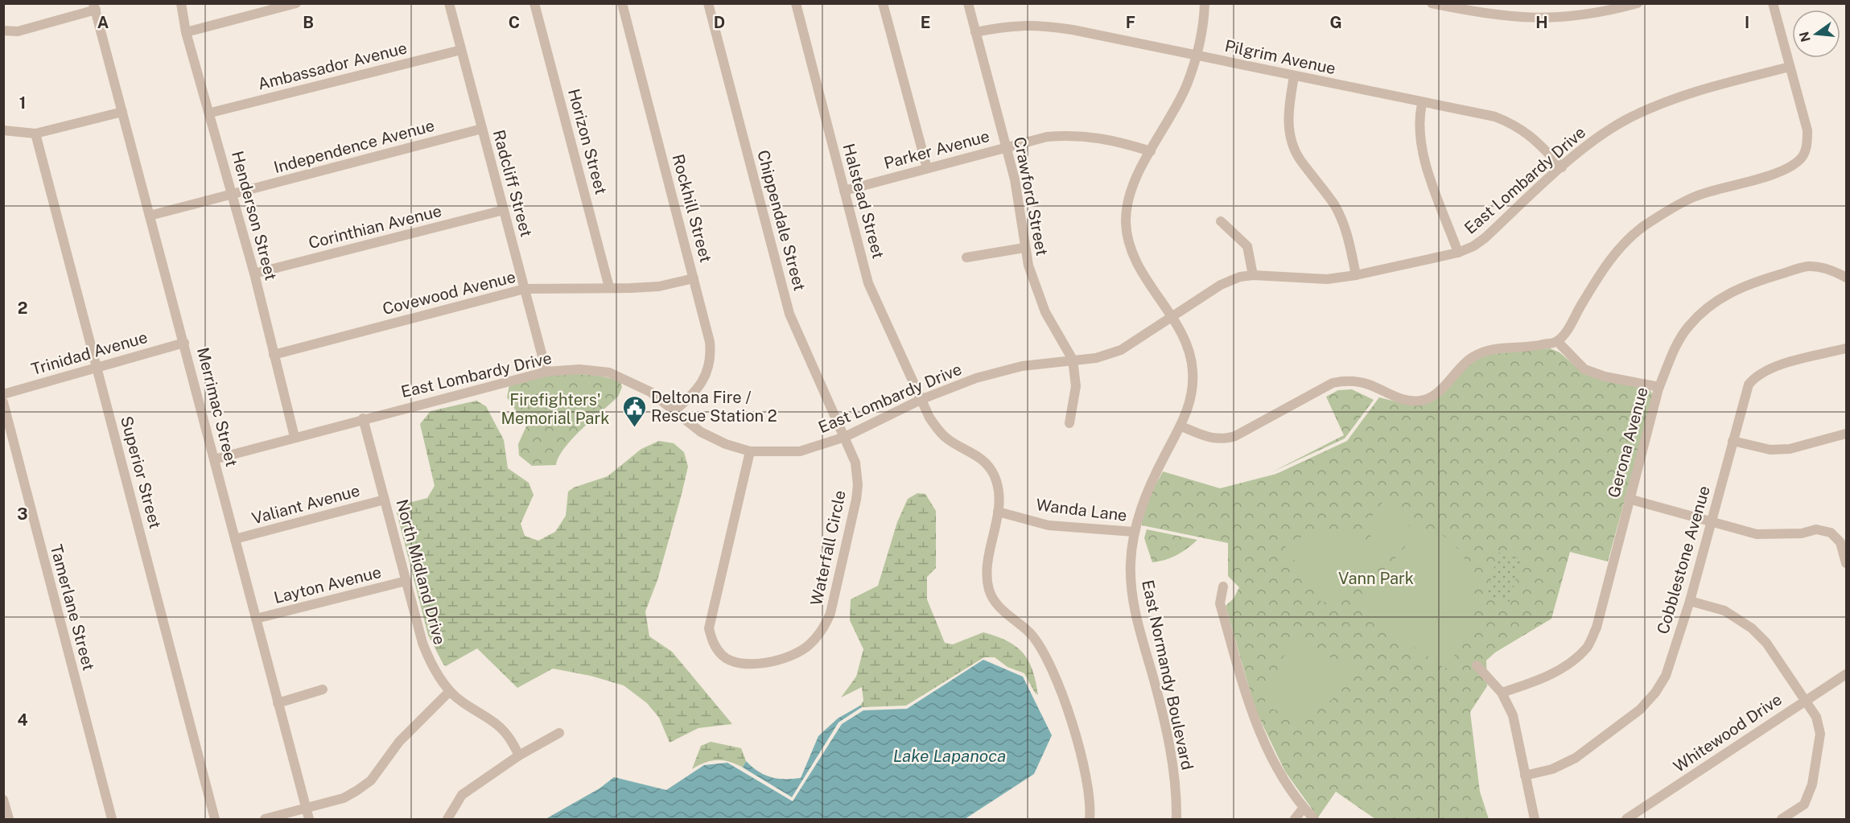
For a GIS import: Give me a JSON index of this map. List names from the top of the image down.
{
  "streets": {
    "street": [
      "Pilgrim Avenue",
      "Ambassador Avenue",
      "Horizon Street",
      "Independence Avenue",
      "Parker Avenue",
      "East Lombardy Drive",
      "Radcliff Street",
      "Crawford Street",
      "Halstead Street",
      "Rockhill Street",
      "Henderson Street",
      "Chippendale Street",
      "Corinthian Avenue",
      "Covewood Avenue",
      "Trinidad Avenue",
      "Merrimac Street",
      "Gerona Avenue",
      "Superior Street",
      "Valiant Avenue",
      "Wanda Lane",
      "Waterfall Circle",
      "Cobblestone Avenue",
      "North Midland Drive",
      "Layton Avenue",
      "Tamerlane Street",
      "East Normandy Boulevard",
      "Whitewood Drive"
    ]
  },
  "crossings": [
    ["Pilgrim Avenue", "East Lombardy Drive"],
    ["Pilgrim Avenue", "Crawford Street"],
    ["Pilgrim Avenue", "East Normandy Boulevard"],
    ["Ambassador Avenue", "Radcliff Street"],
    ["Ambassador Avenue", "Henderson Street"],
    ["Horizon Street", "Covewood Avenue"],
    ["Independence Avenue", "Radcliff Street"],
    ["Independence Avenue", "Henderson Street"],
    ["Independence Avenue", "Merrimac Street"],
    ["Parker Avenue", "Crawford Street"],
    ["Parker Avenue", "Halstead Street"],
    ["Parker Avenue", "East Normandy Boulevard"],
    ["East Lombardy Drive", "Radcliff Street"],
    ["East Lombardy Drive", "Crawford Street"],
    ["East Lombardy Drive", "Halstead Street"],
    ["East Lombardy Drive", "Rockhill Street"],
    ["East Lombardy Drive", "Henderson Street"],
    ["East Lombardy Drive", "Chippendale Street"],
    ["East Lombardy Drive", "Merrimac Street"],
    ["East Lombardy Drive", "Waterfall Circle"],
    ["East Lombardy Drive", "North Midland Drive"],
    ["East Lombardy Drive", "East Normandy Boulevard"],
    ["Radcliff Street", "Corinthian Avenue"],
    ["Radcliff Street", "Covewood Avenue"],
    ["Halstead Street", "Wanda Lane"],
    ["Rockhill Street", "Covewood Avenue"],
    ["Henderson Street", "Corinthian Avenue"],
    ["Henderson Street", "Covewood Avenue"],
    ["Chippendale Street", "Waterfall Circle"],
    ["Trinidad Avenue", "Merrimac Street"],
    ["Trinidad Avenue", "Superior Street"],
    ["Merrimac Street", "Valiant Avenue"],
    ["Merrimac Street", "Layton Avenue"],
    ["Valiant Avenue", "North Midland Drive"],
    ["Wanda Lane", "East Normandy Boulevard"],
    ["North Midland Drive", "Layton Avenue"]
  ],
  "water": ["Lake Lapanoca"],
  "parks": ["Firefighters' Memorial Park", "Vann Park"],
  "places": {
    "public building": ["Deltona Fire / Rescue Station 2"]
  },
  "north": "left",
  "grid": {
    "columns": [
      "A",
      "B",
      "C",
      "D",
      "E",
      "F",
      "G",
      "H",
      "I"
    ],
    "rows": [
      "1",
      "2",
      "3",
      "4"
    ]
  }
}
